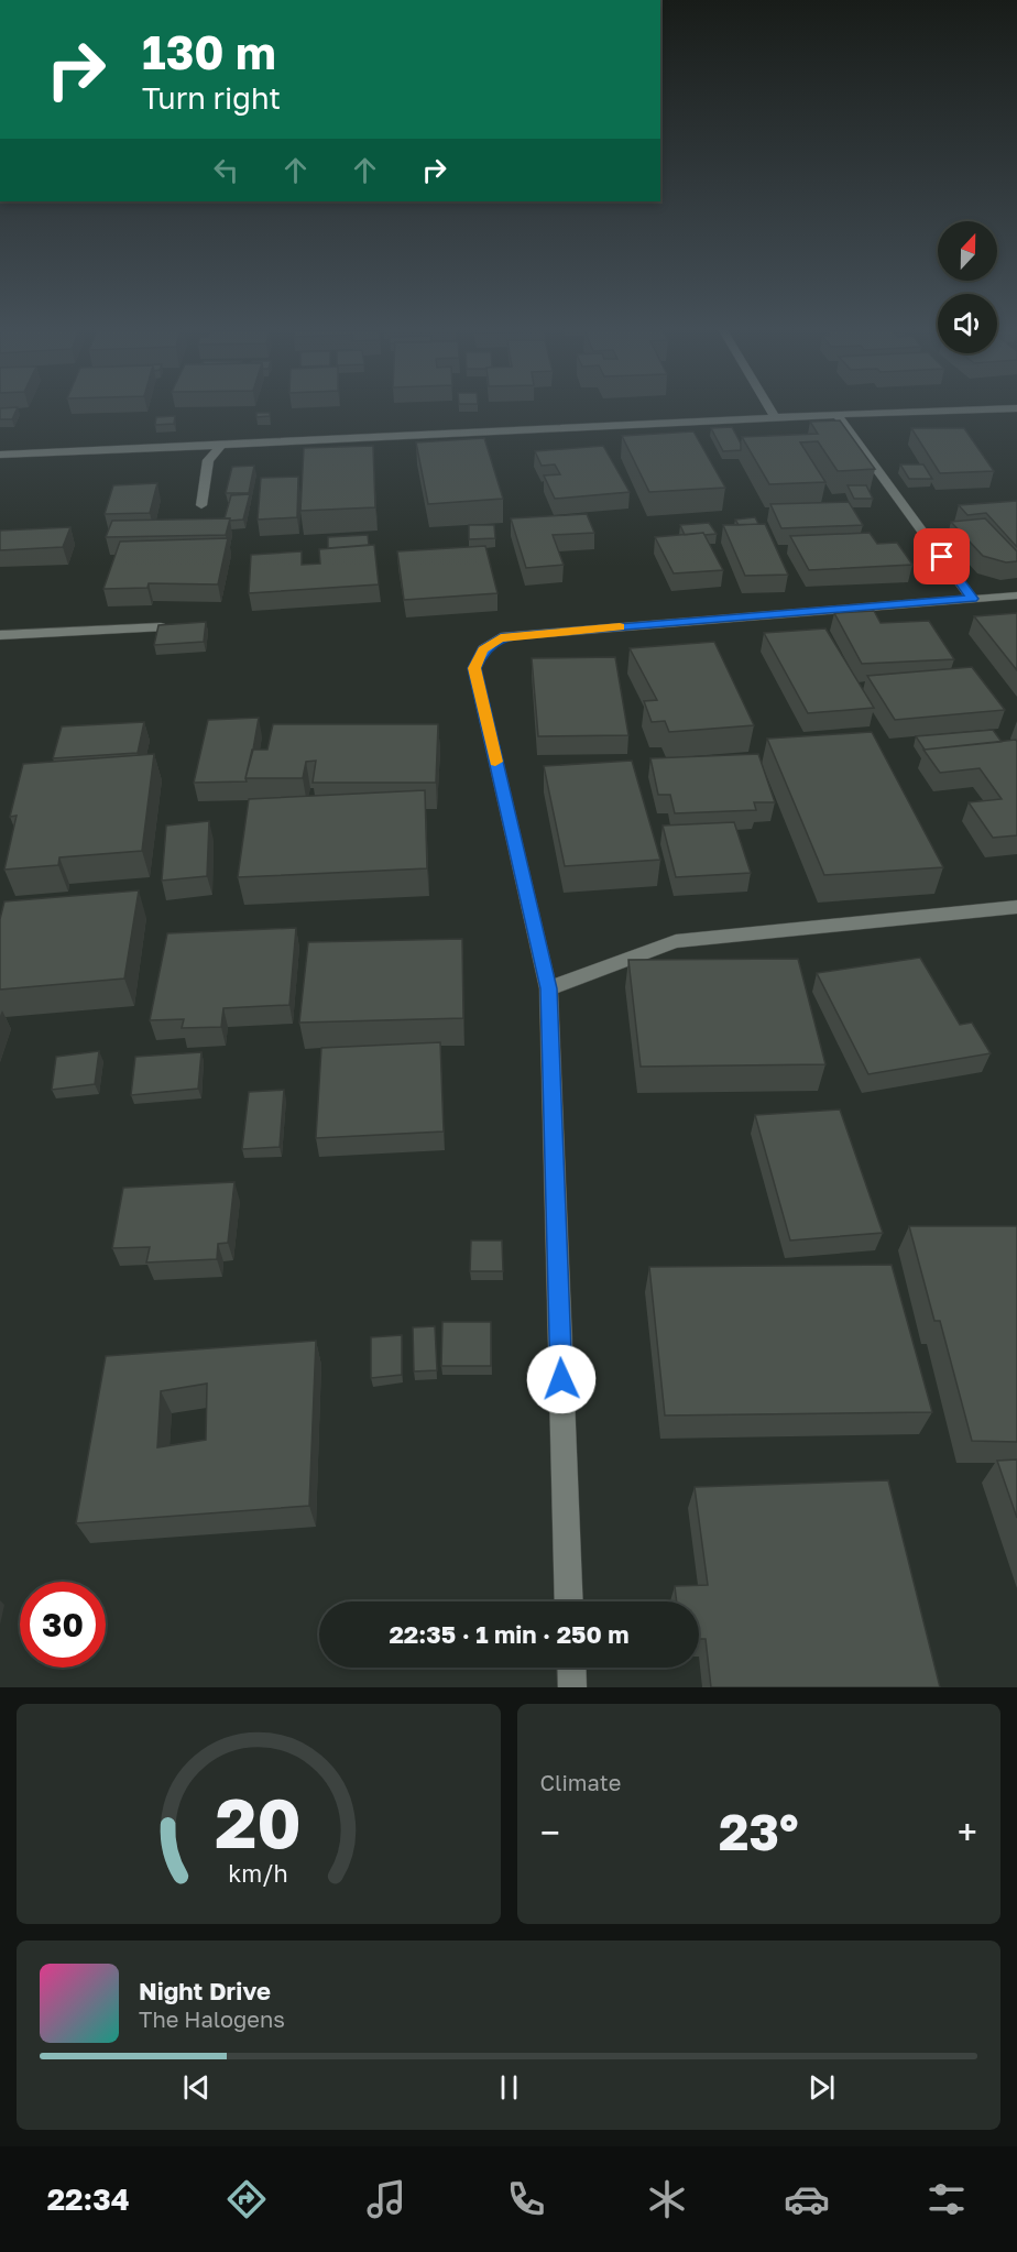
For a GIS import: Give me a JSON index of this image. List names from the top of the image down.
{
  "north": "top",
  "page": {
    "turn": ["130 m", "Turn right"],
    "limit": "30",
    "trip": "22:35 · 1 min · 250 m",
    "tile": "Climate",
    "heat": ["−", "23°", "+"],
    "song": ["Night Drive", "The Halogens"],
    "tabs": "22:34",
    "gauge": ["20", "km/h"]
  }
}
